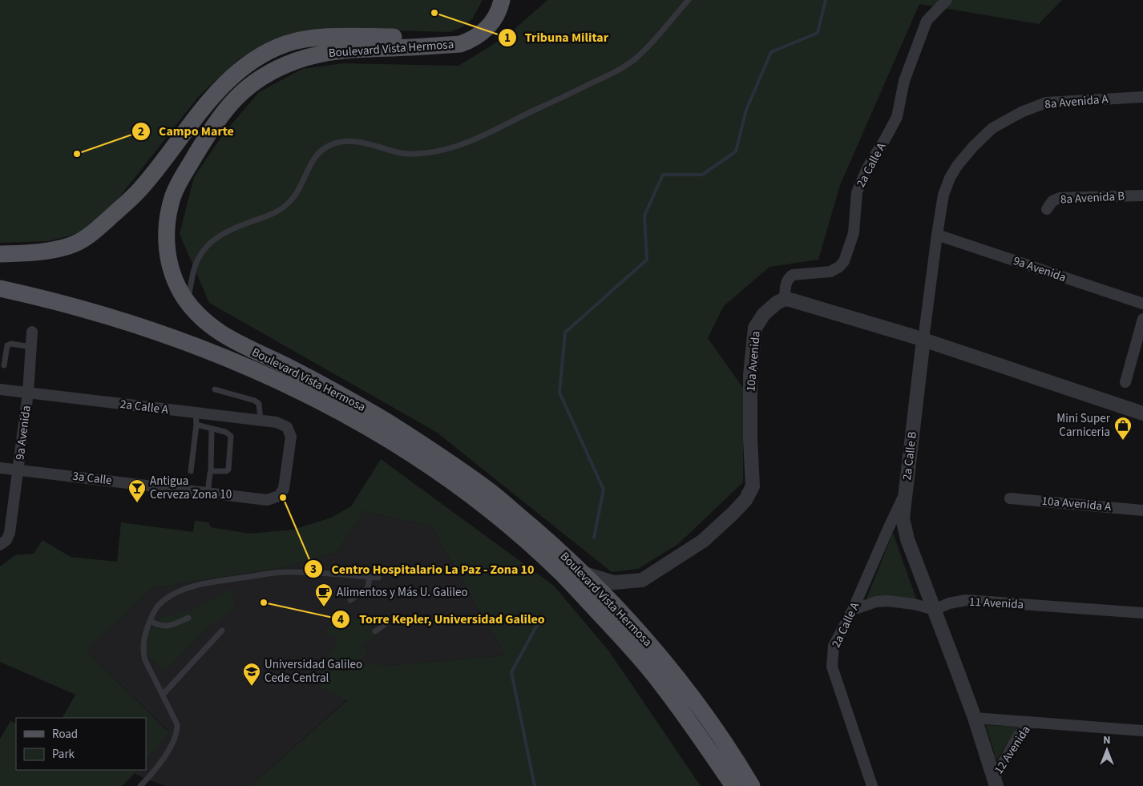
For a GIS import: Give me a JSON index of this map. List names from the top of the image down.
{
  "streets": {
    "main road": ["Boulevard Vista Hermosa"],
    "street": [
      "8a Avenida A",
      "2a Calle A",
      "8a Avenida B",
      "9a Avenida",
      "10a Avenida",
      "2a Calle B",
      "3a Calle",
      "10a Avenida A",
      "11 Avenida",
      "12 Avenida"
    ]
  },
  "crossings": [
    ["Boulevard Vista Hermosa", "10a Avenida"],
    ["8a Avenida A", "2a Calle B"],
    ["2a Calle A", "9a Avenida"],
    ["2a Calle A", "10a Avenida"],
    ["2a Calle A", "2a Calle B"],
    ["2a Calle A", "3a Calle"],
    ["9a Avenida", "2a Calle B"],
    ["9a Avenida", "3a Calle"],
    ["2a Calle B", "11 Avenida"],
    ["2a Calle B", "12 Avenida"]
  ],
  "places": {
    "other": [
      "Tribuna Militar",
      "Campo Marte",
      "Centro Hospitalario La Paz - Zona 10",
      "Torre Kepler, Universidad Galileo"
    ],
    "shop": ["Mini Super Carniceria"],
    "bar": ["Antigua Cerveza Zona 10"],
    "cafe": ["Alimentos y Más U. Galileo"],
    "school or university": ["Universidad Galileo Cede Central"]
  },
  "legend": ["Road", "Park"],
  "north": "top"
}
